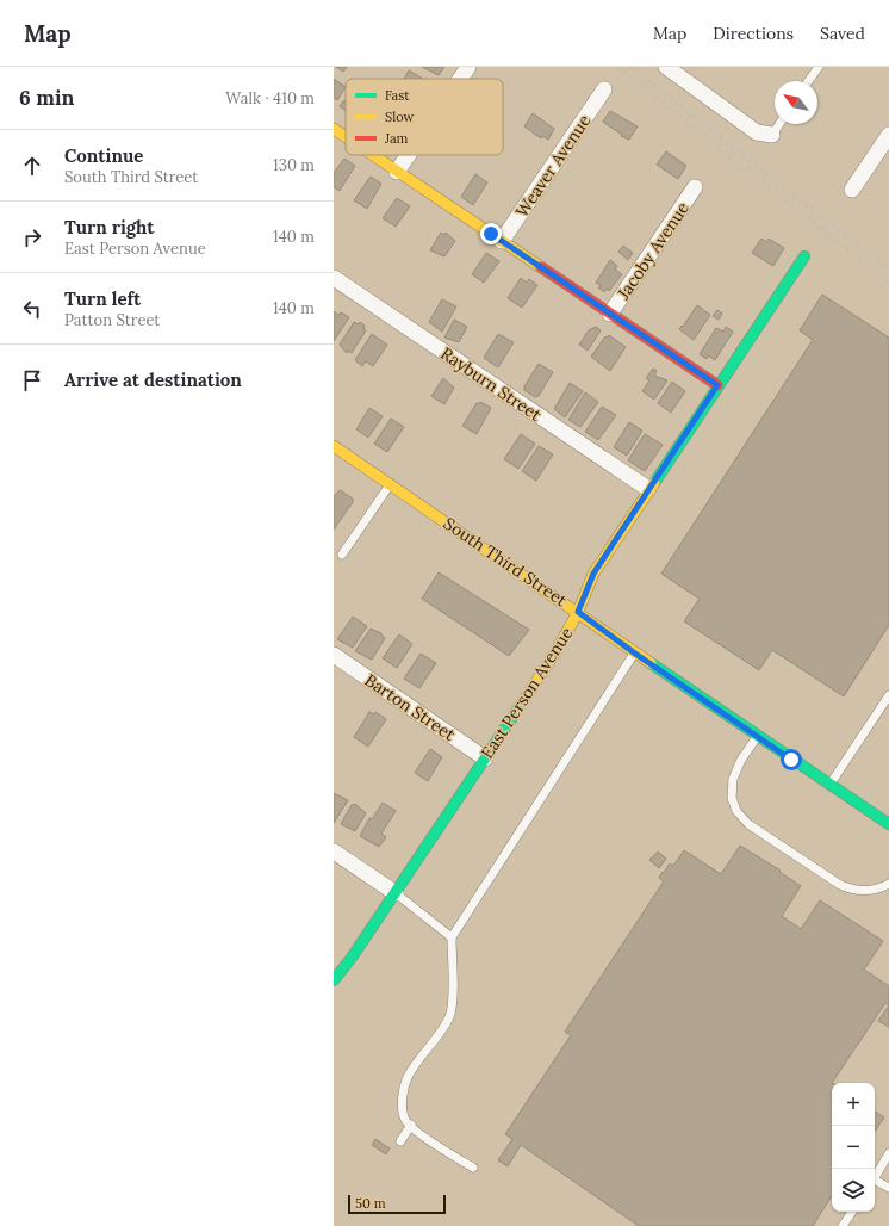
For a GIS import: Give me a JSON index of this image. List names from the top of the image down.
{
  "streets": {
    "street": [
      "Weaver Avenue",
      "Jacoby Avenue",
      "Rayburn Street",
      "South Third Street",
      "East Person Avenue",
      "Barton Street"
    ]
  },
  "crossings": [
    ["Rayburn Street", "East Person Avenue"],
    ["South Third Street", "East Person Avenue"],
    ["East Person Avenue", "Barton Street"]
  ],
  "legend": ["Fast", "Slow", "Jam"],
  "scale_bar": "50 m",
  "north": "top left",
  "page": {
    "header": "Map",
    "nav": ["Map", "Directions", "Saved"],
    "heading": ["6 min", "Walk · 410 m"],
    "list": [
      ["Continue", "South Third Street", "130 m"],
      ["Turn right", "East Person Avenue", "140 m"],
      ["Turn left", "Patton Street", "140 m"],
      "Arrive at destination"
    ],
    "map_buttons": ["+", "−"],
    "scale": "50 m"
  }
}
